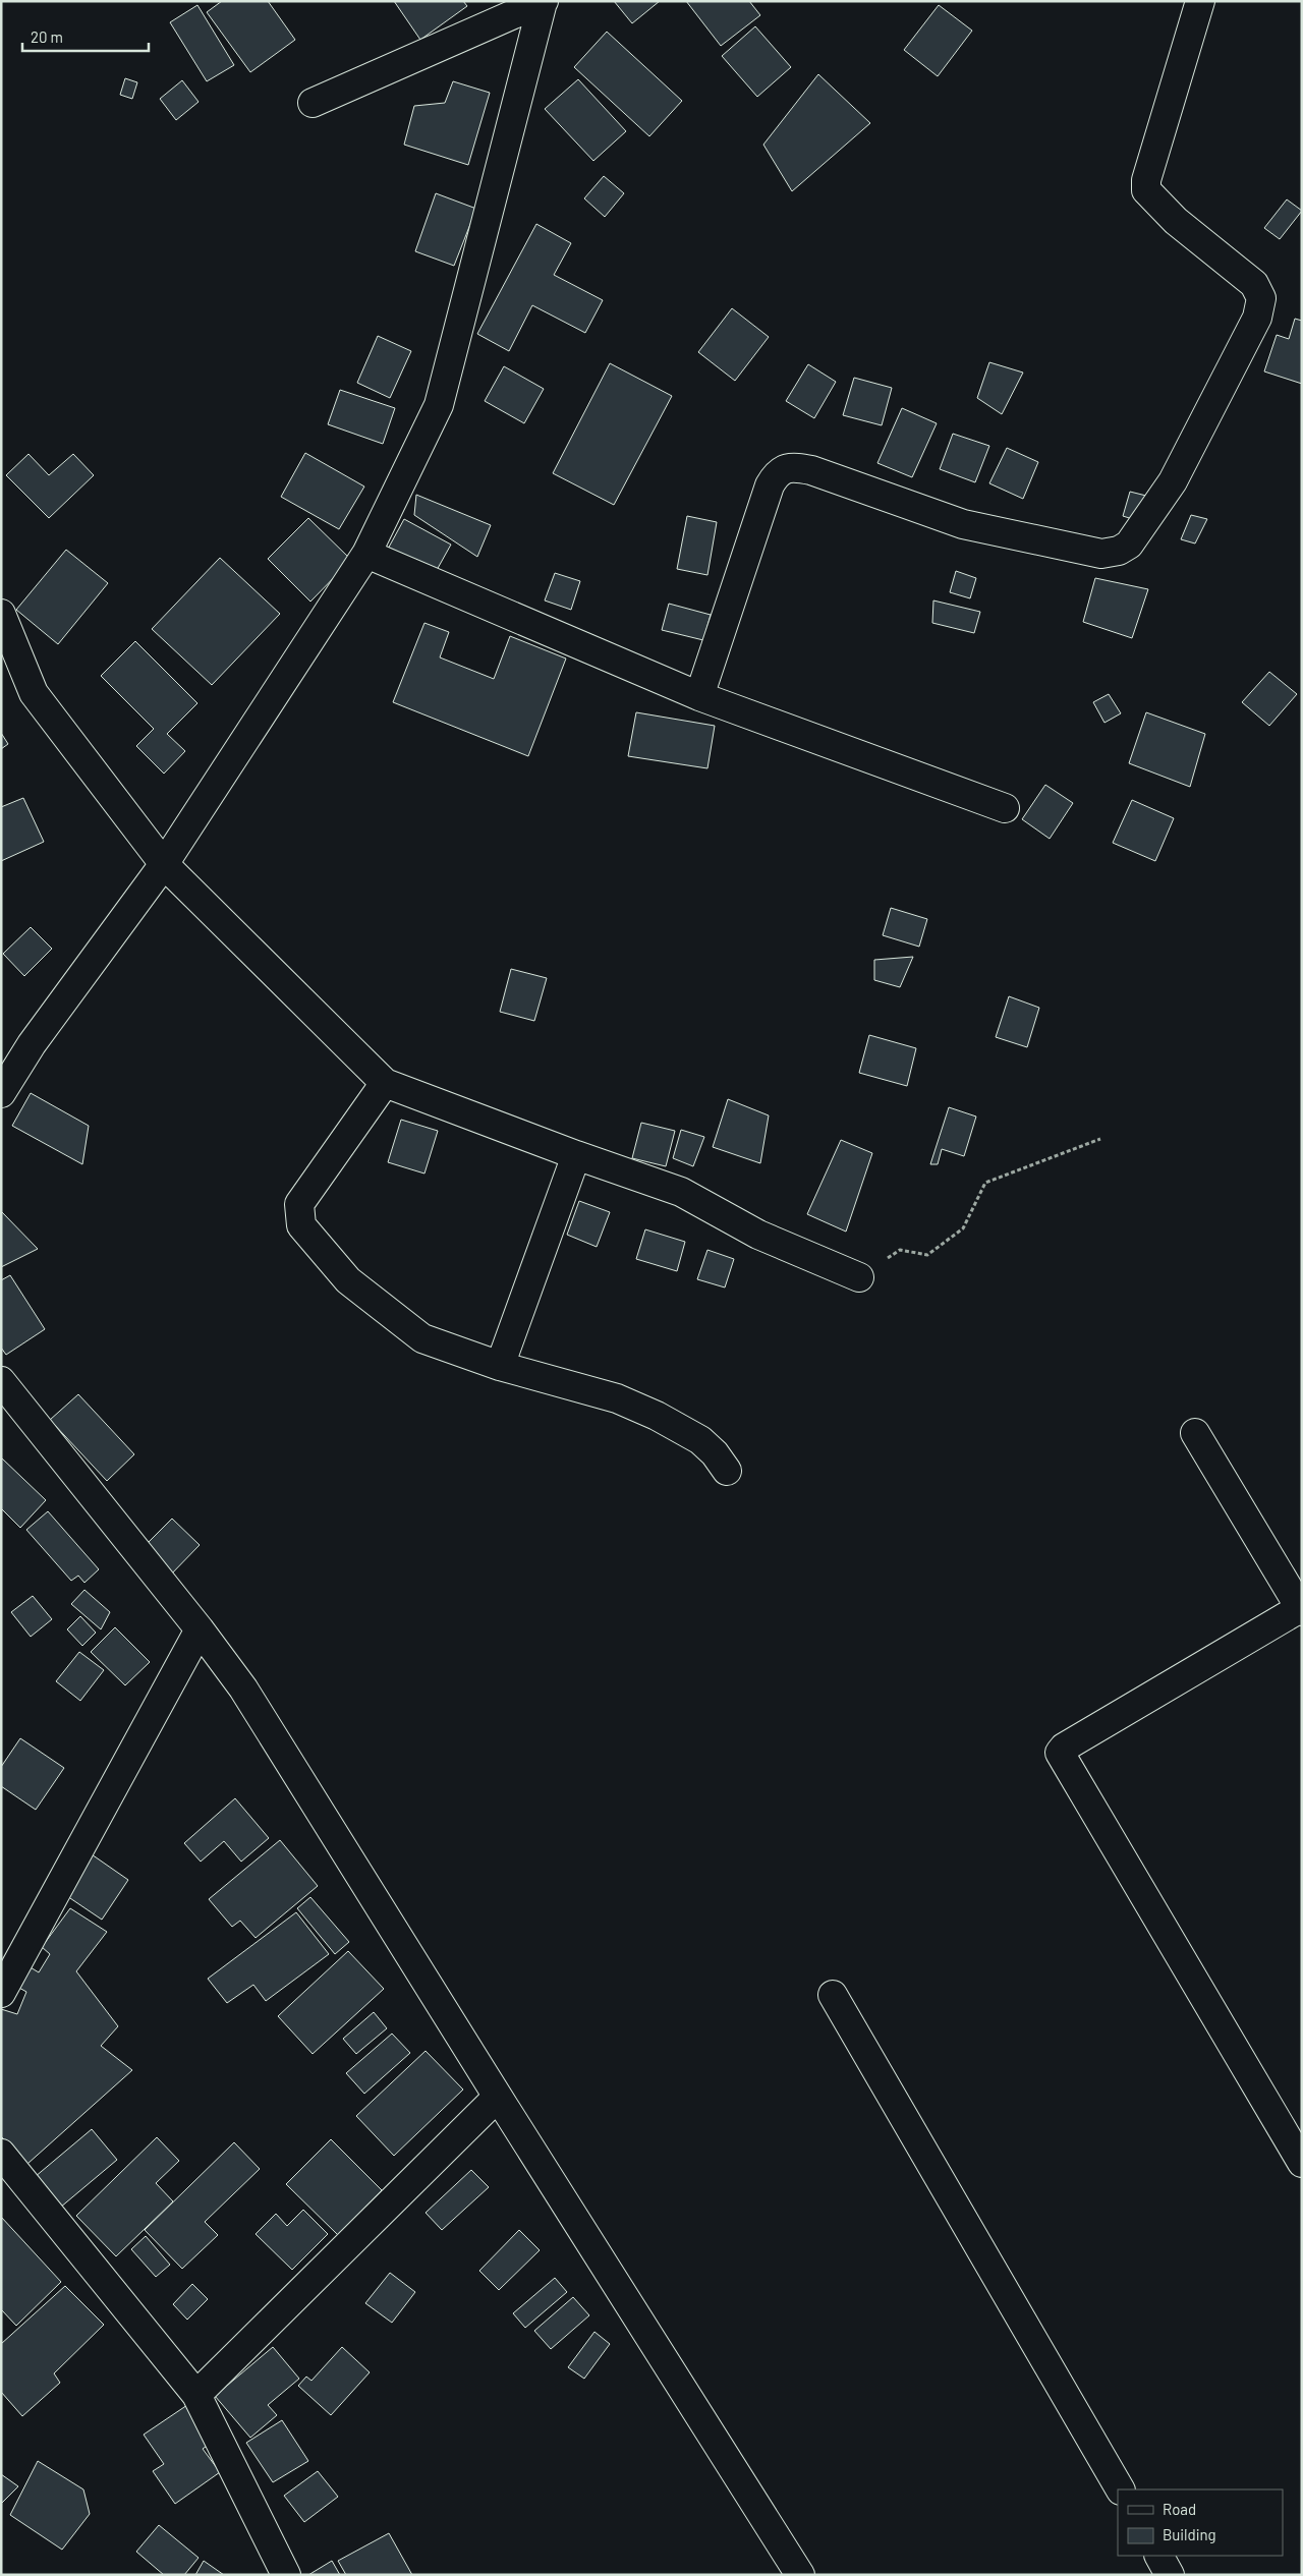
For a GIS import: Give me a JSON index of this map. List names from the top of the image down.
{
  "legend": ["Road", "Building"],
  "scale_bar": "20 m"
}
